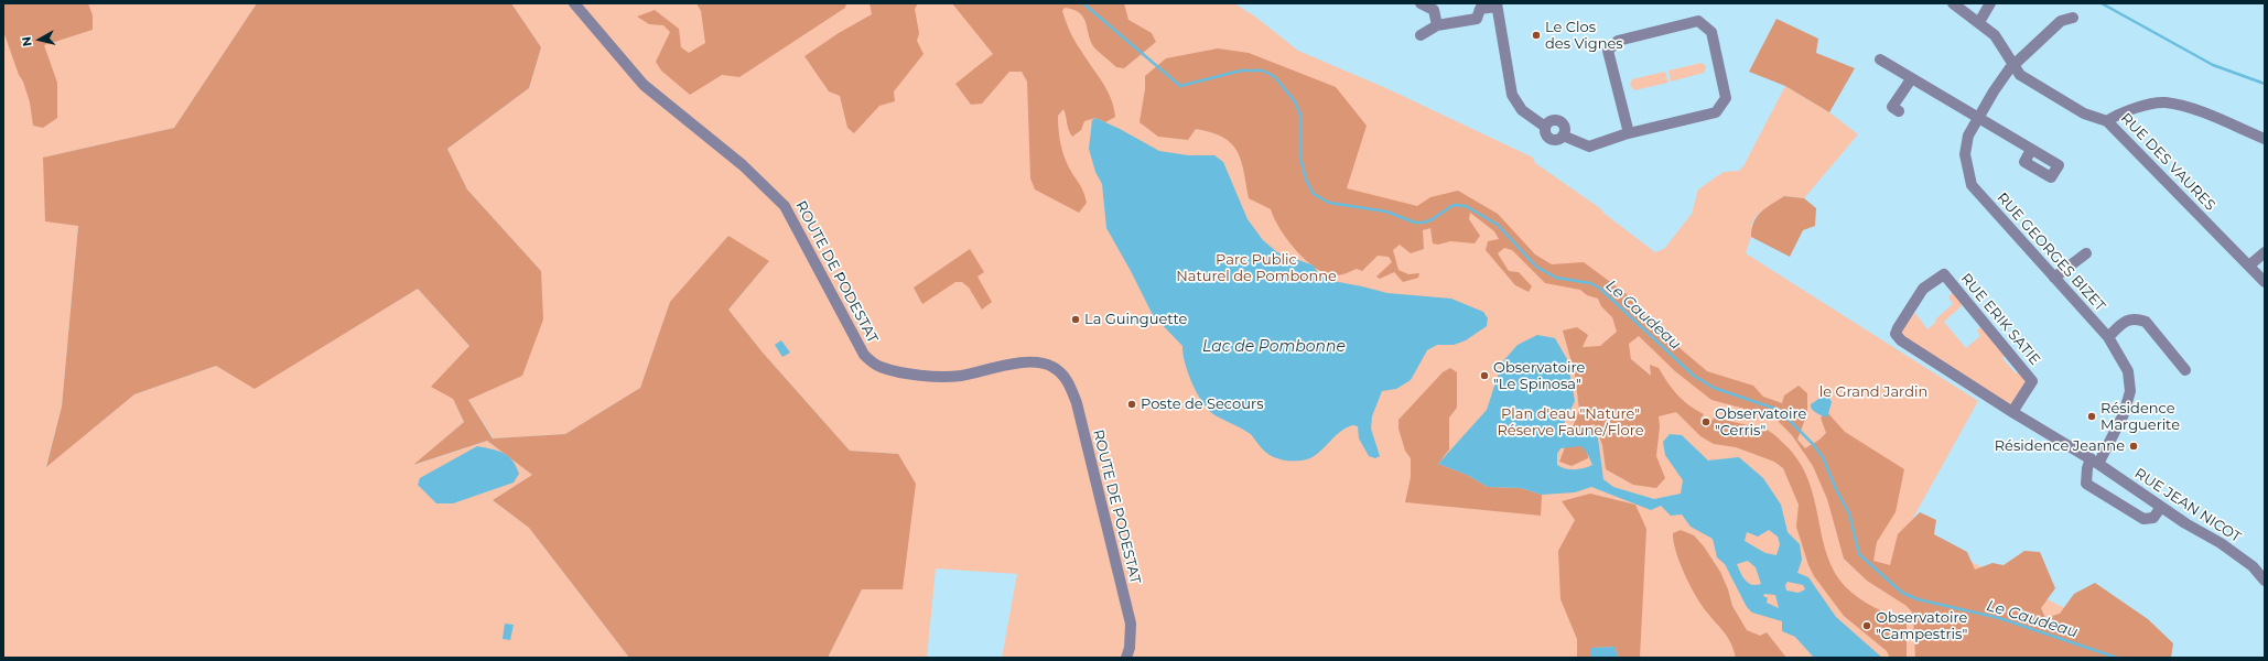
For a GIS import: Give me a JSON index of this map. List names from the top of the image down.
{
  "streets": {
    "street": [
      "RUE DES VAURES",
      "RUE GEORGES BIZET",
      "ROUTE DE PODESTAT",
      "RUE ERIK SATIE",
      "RUE JEAN NICOT"
    ]
  },
  "crossings": [
    ["RUE DES VAURES", "RUE GEORGES BIZET"],
    ["RUE GEORGES BIZET", "RUE ERIK SATIE"],
    ["RUE GEORGES BIZET", "RUE JEAN NICOT"],
    ["RUE ERIK SATIE", "RUE JEAN NICOT"]
  ],
  "water": ["Le Caudeau", "Lac de Pombonne"],
  "parks": ["Parc Public Naturel de Pombonne", "le Grand Jardin", "Plan d'eau \"Nature\" Réserve Faune/Flore"],
  "places": [
    "Le Clos des Vignes",
    "La Guinguette",
    "Observatoire \"Le Spinosa\"",
    "Poste de Secours",
    "Résidence Marguerite",
    "Observatoire \"Cerris\"",
    "Résidence Jeanne",
    "Observatoire \"Campestris\""
  ],
  "north": "left"
}
